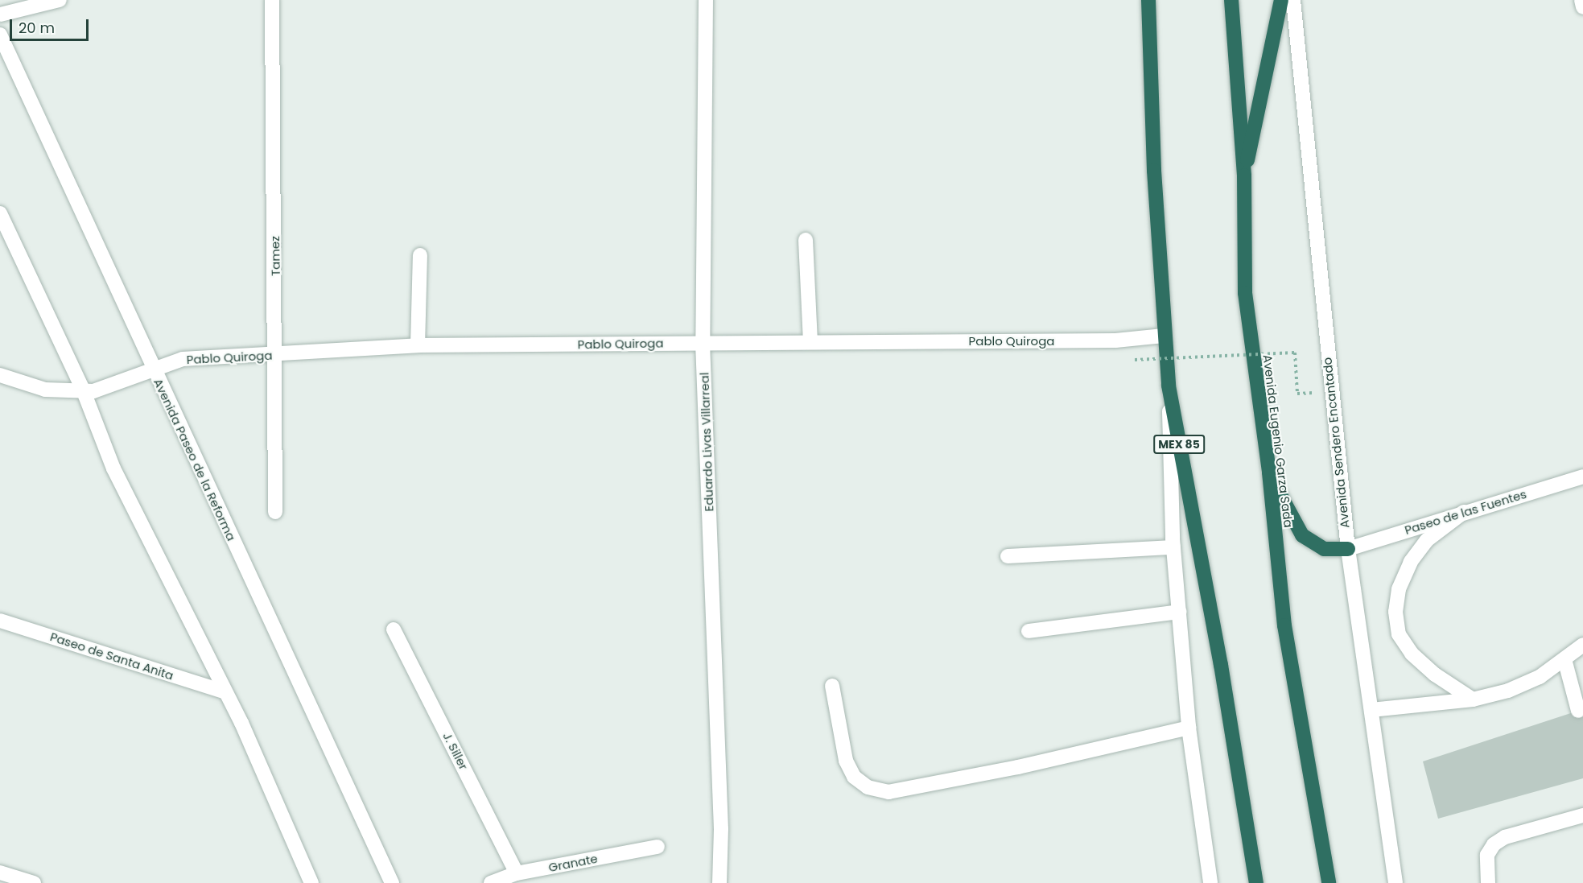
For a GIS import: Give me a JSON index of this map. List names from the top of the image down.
{
  "streets": {
    "highway": ["Avenida Eugenio Garza Sada", "MEX 85"],
    "street": [
      "Tamez",
      "Pablo Quiroga",
      "Eduardo Livas Villarreal",
      "Avenida Sendero Encantado",
      "Avenida Paseo de la Reforma",
      "Paseo de las Fuentes",
      "Paseo de Santa Anita",
      "J. Siller",
      "Granate"
    ]
  },
  "crossings": [
    ["Tamez", "Pablo Quiroga"],
    ["Pablo Quiroga", "Eduardo Livas Villarreal"],
    ["Pablo Quiroga", "MEX 85"],
    ["Pablo Quiroga", "Avenida Paseo de la Reforma"],
    ["Avenida Sendero Encantado", "Paseo de las Fuentes"],
    ["J. Siller", "Granate"]
  ],
  "scale_bar": "20 m"
}
